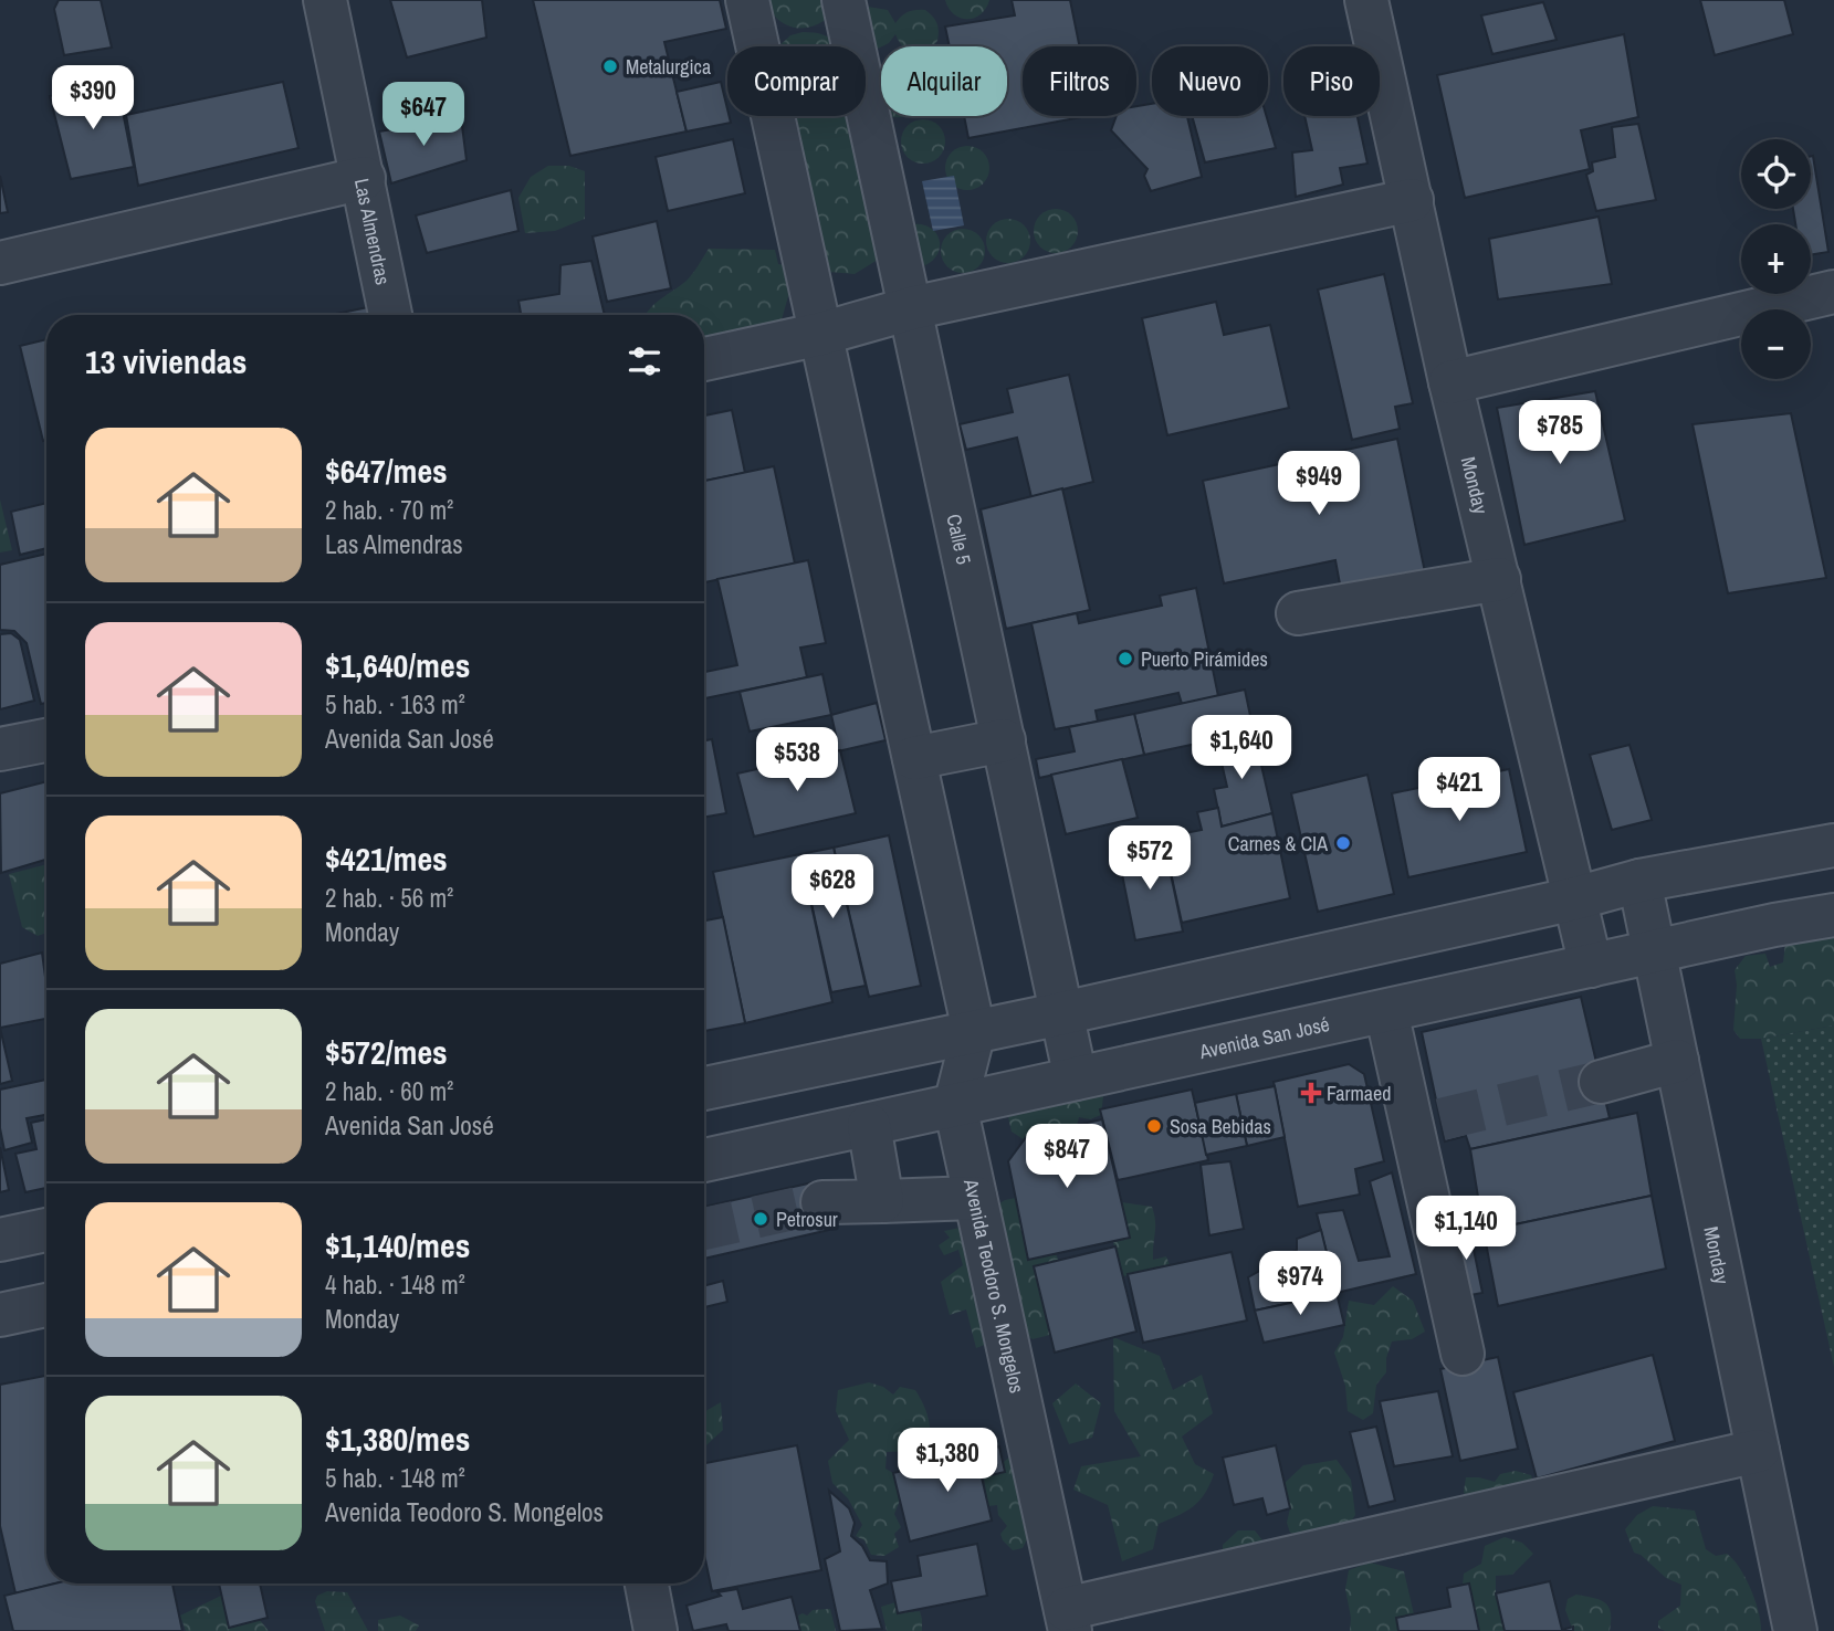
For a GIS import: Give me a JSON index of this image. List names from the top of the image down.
{
  "streets": {
    "street": [
      "Las Almendras",
      "Monday",
      "Calle 5",
      "Avenida San José",
      "Avenida Teodoro S. Mongelos"
    ]
  },
  "crossings": [
    ["Monday", "Avenida San José"],
    ["Calle 5", "Avenida San José"],
    ["Avenida San José", "Avenida Teodoro S. Mongelos"]
  ],
  "places": {
    "other": [
      "Metalurgica",
      "Puerto Pirámides",
      "Carnes & CIA",
      "Sosa Bebidas",
      "Petrosur"
    ],
    "health": ["Farmaed"]
  },
  "page": {
    "chip": [
      "Comprar",
      "Alquilar",
      "Filtros",
      "Nuevo",
      "Piso"
    ],
    "price": [
      "$390",
      "$647",
      "$785",
      "$949",
      "$1,640",
      "$538",
      "$421",
      "$572",
      "$628",
      "$847",
      "$1,140",
      "$974",
      "$1,380"
    ],
    "map_buttons": ["+", "−"],
    "heading": "13 viviendas",
    "list": [
      {
        "name": "$647/mes",
        "note": "2 hab. · 70 m² · Las Almendras"
      },
      {
        "name": "$1,640/mes",
        "note": "5 hab. · 163 m² · Avenida San José"
      },
      {
        "name": "$421/mes",
        "note": "2 hab. · 56 m² · Monday"
      },
      {
        "name": "$572/mes",
        "note": "2 hab. · 60 m² · Avenida San José"
      },
      {
        "name": "$1,140/mes",
        "note": "4 hab. · 148 m² · Monday"
      },
      {
        "name": "$1,380/mes",
        "note": "5 hab. · 148 m² · Avenida Teodoro S. Mongelos"
      }
    ]
  }
}
